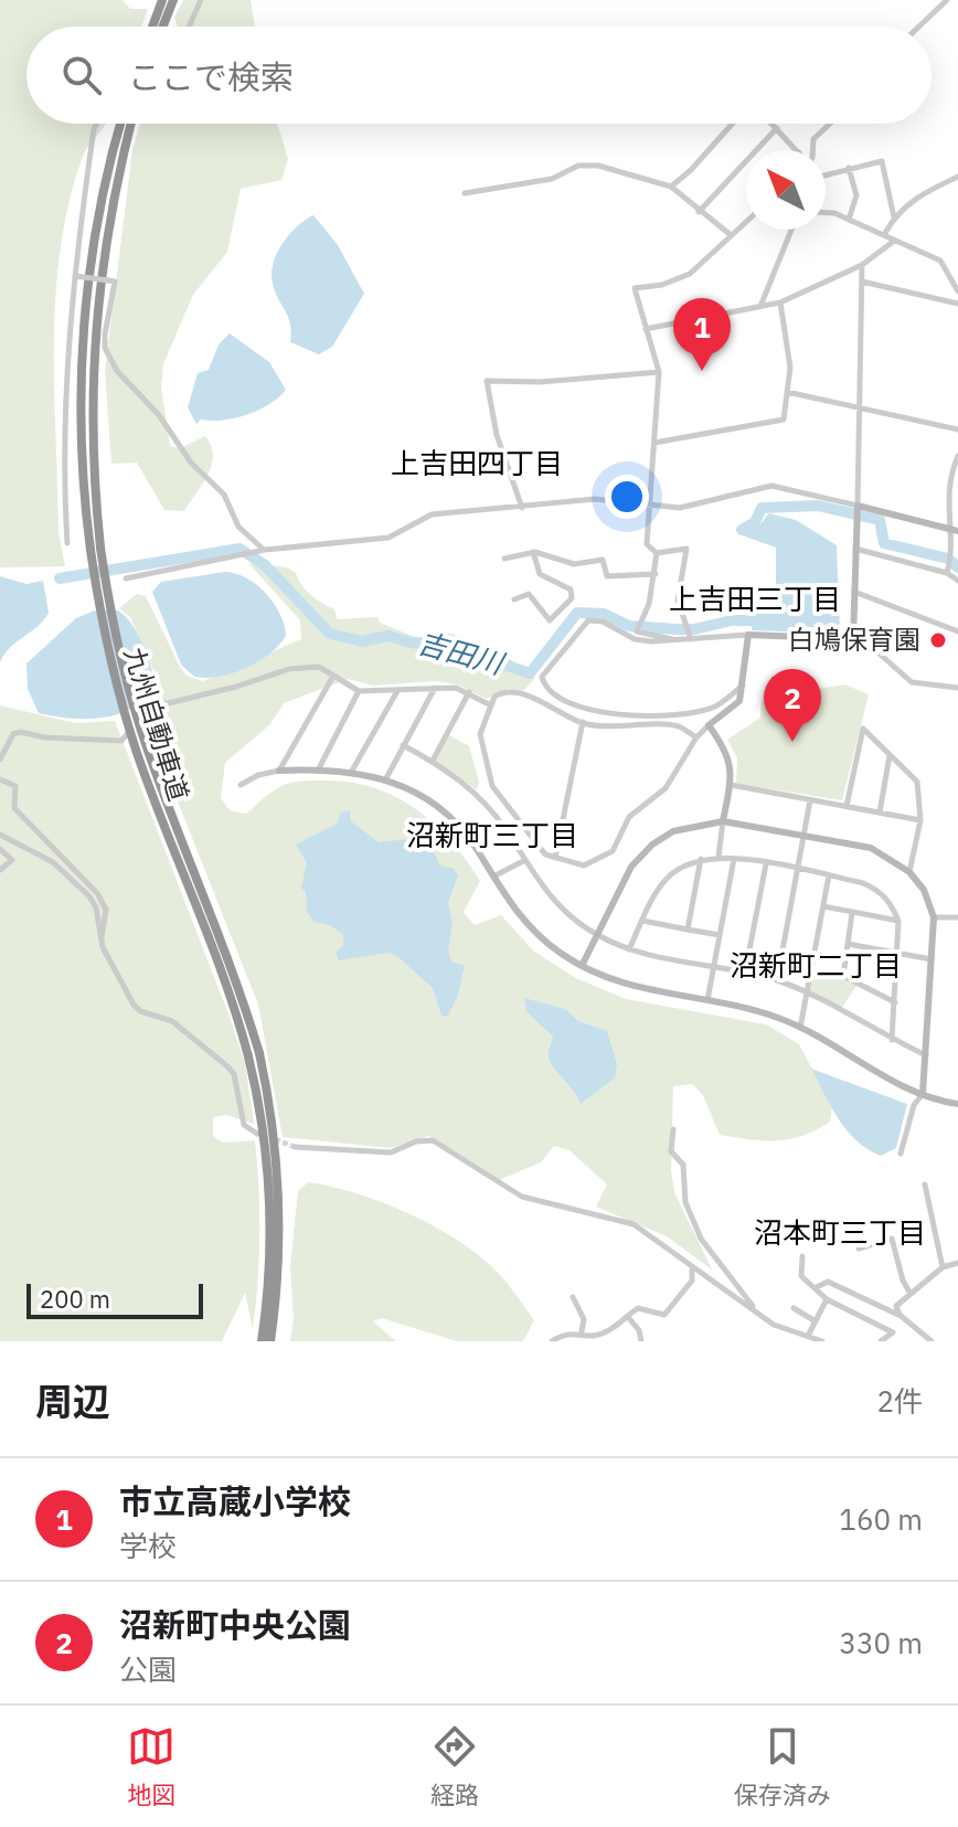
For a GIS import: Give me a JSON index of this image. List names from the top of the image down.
{
  "streets": {
    "highway": ["九州自動車道"]
  },
  "districts": [
    "上吉田四丁目",
    "上吉田三丁目",
    "沼新町三丁目",
    "沼新町二丁目",
    "沼本町三丁目"
  ],
  "water": ["吉田川"],
  "places": ["白鳩保育園"],
  "scale_bar": "200 m",
  "north": "top left",
  "page": {
    "search": "ここで検索",
    "pins": ["1", "2"],
    "scale": "200 m",
    "heading": ["周辺", "2件"],
    "list": [
      {
        "mark": "1",
        "name": "市立高蔵小学校",
        "note": "学校",
        "value": "160 m"
      },
      {
        "mark": "2",
        "name": "沼新町中央公園",
        "note": "公園",
        "value": "330 m"
      }
    ],
    "nav": ["地図", "経路", "保存済み"]
  }
}
